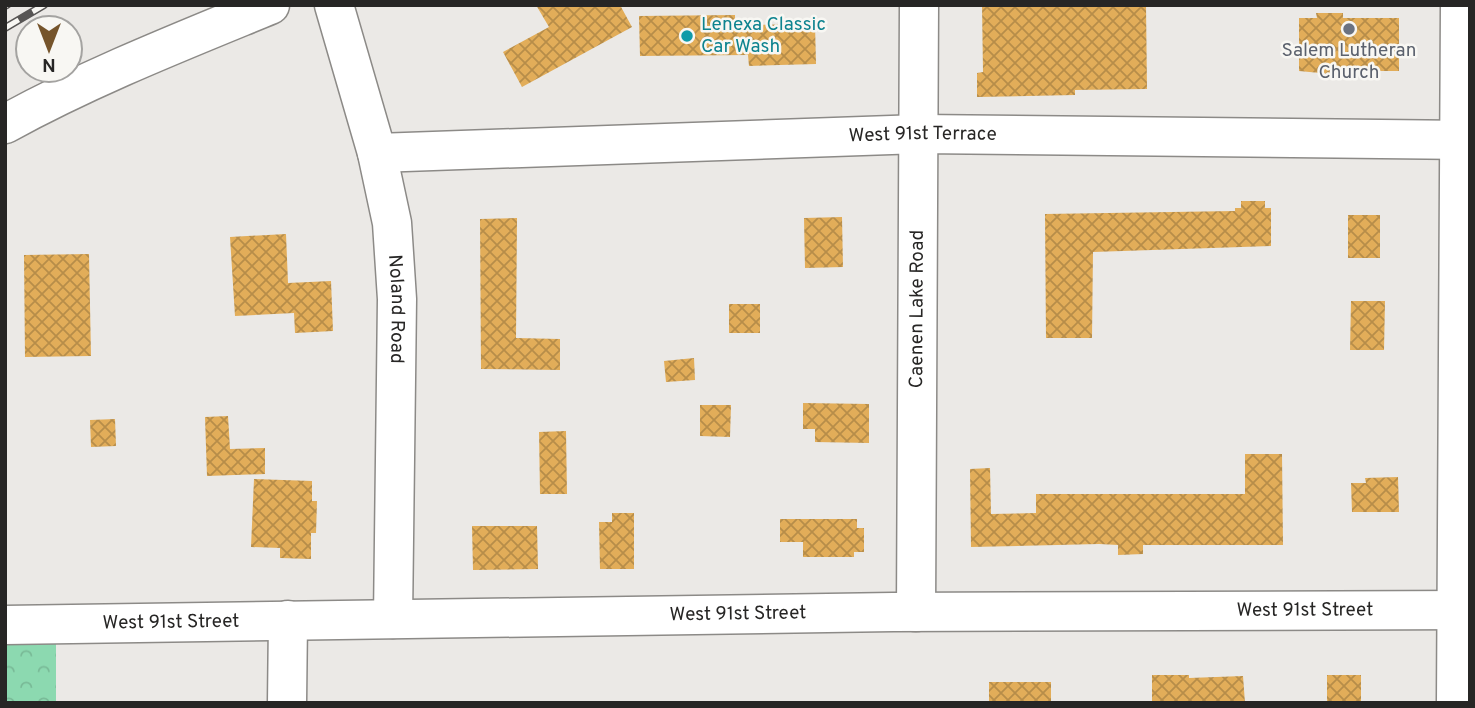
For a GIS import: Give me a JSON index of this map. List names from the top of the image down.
{
  "streets": {
    "street": [
      "West 91st Terrace",
      "Noland Road",
      "Caenen Lake Road",
      "West 91st Street"
    ]
  },
  "crossings": [
    ["West 91st Terrace", "Noland Road"],
    ["West 91st Terrace", "Caenen Lake Road"],
    ["Noland Road", "West 91st Street"],
    ["Caenen Lake Road", "West 91st Street"]
  ],
  "places": ["Salem Lutheran Church", "Lenexa Classic Car Wash"],
  "north": "bottom"
}
